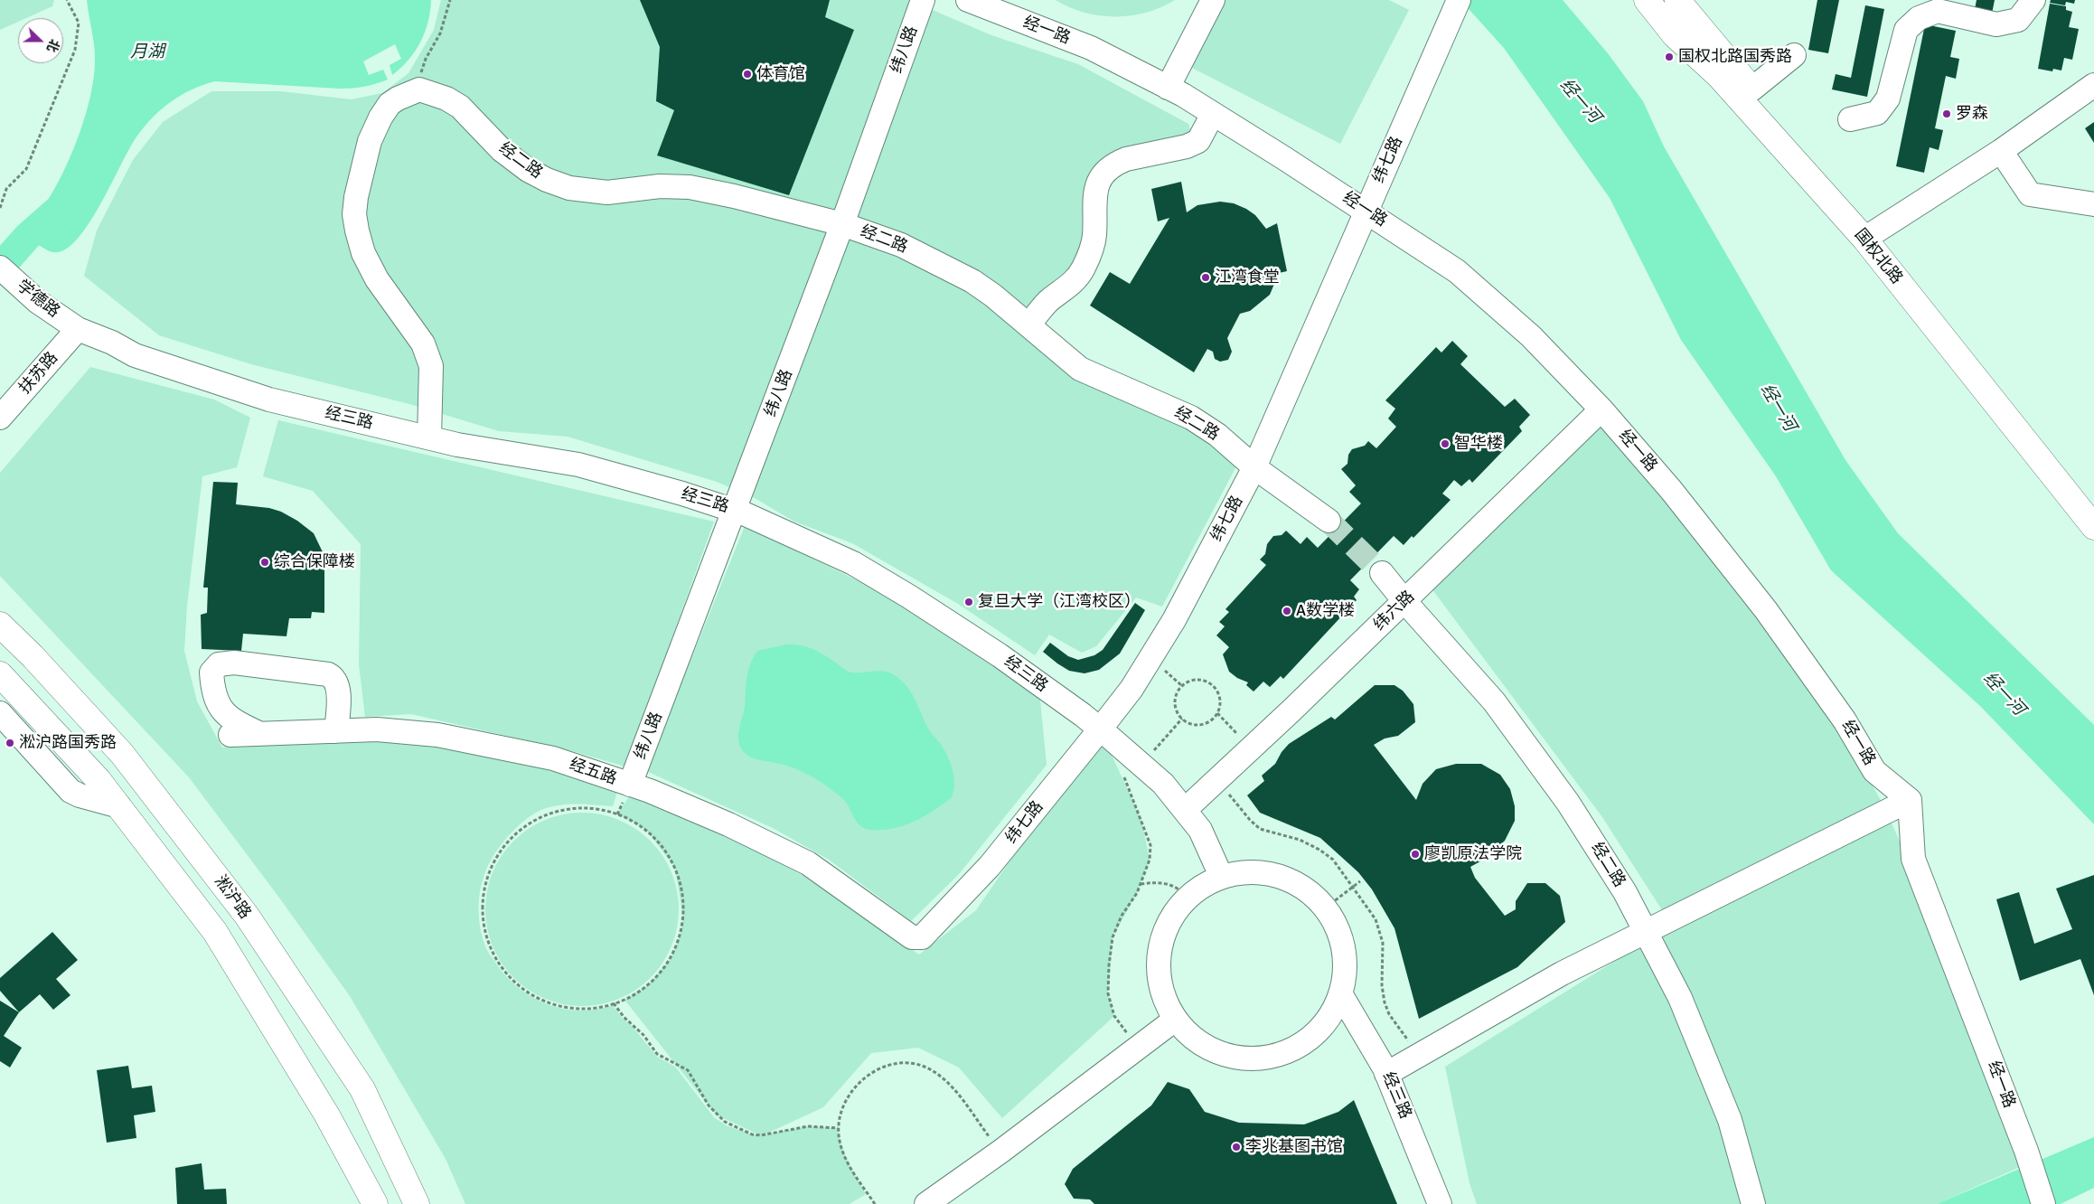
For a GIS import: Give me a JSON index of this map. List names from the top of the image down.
{
  "streets": {
    "main road": ["国权北路", "淞沪路"],
    "street": [
      "经一路",
      "纬八路",
      "纬七路",
      "经二路",
      "学德路",
      "扶苏路",
      "经三路",
      "纬六路",
      "经五路"
    ]
  },
  "crossings": [
    ["经一路", "纬七路"],
    ["经一路", "纬六路"],
    ["纬八路", "经二路"],
    ["纬八路", "经三路"],
    ["纬八路", "经五路"],
    ["纬七路", "经二路"],
    ["纬七路", "经三路"],
    ["纬七路", "经五路"],
    ["经二路", "纬六路"],
    ["学德路", "扶苏路"],
    ["学德路", "经三路"],
    ["扶苏路", "经三路"],
    ["经三路", "纬六路"]
  ],
  "water": ["月湖", "经一河"],
  "places": [
    "国权北路国秀路",
    "体育馆",
    "罗森",
    "江湾食堂",
    "智华楼",
    "综合保障楼",
    "复旦大学（江湾校区）",
    "A数学楼",
    "淞沪路国秀路",
    "廖凯原法学院",
    "李兆基图书馆"
  ],
  "north": "right"
}
